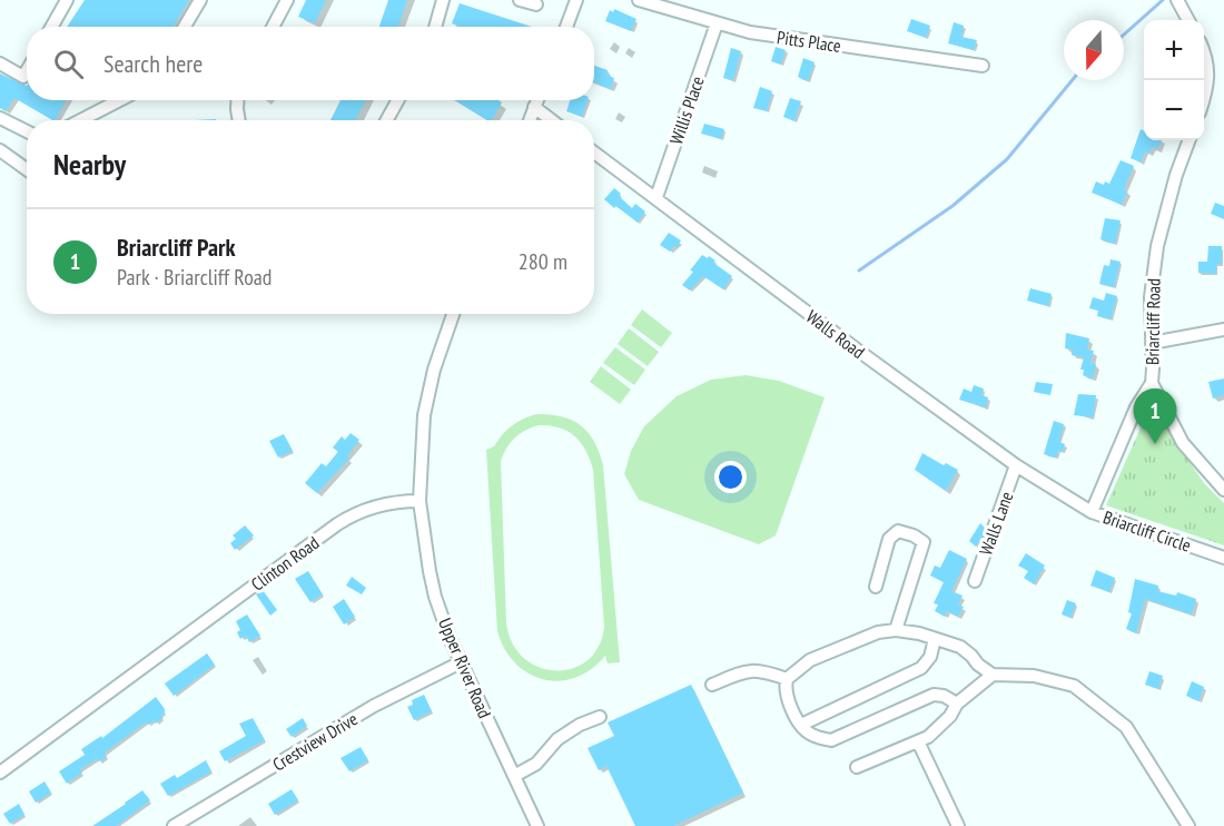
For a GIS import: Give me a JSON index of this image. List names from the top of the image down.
{
  "streets": {
    "street": [
      "Pitts Place",
      "Willis Place",
      "Briarcliff Road",
      "Walls Road",
      "Walls Lane",
      "Briarcliff Circle",
      "Clinton Road",
      "Upper River Road",
      "Crestview Drive"
    ]
  },
  "crossings": [
    ["Pitts Place", "Willis Place"],
    ["Willis Place", "Walls Road"],
    ["Briarcliff Road", "Briarcliff Circle"],
    ["Walls Road", "Walls Lane"],
    ["Walls Road", "Briarcliff Circle"],
    ["Clinton Road", "Upper River Road"],
    ["Upper River Road", "Crestview Drive"]
  ],
  "north": "bottom",
  "page": {
    "map_buttons": ["+", "−"],
    "search": "Search here",
    "heading": "Nearby",
    "list": [
      {
        "mark": "1",
        "name": "Briarcliff Park",
        "note": "Park · Briarcliff Road",
        "value": "280 m"
      }
    ],
    "pins": "1"
  }
}
